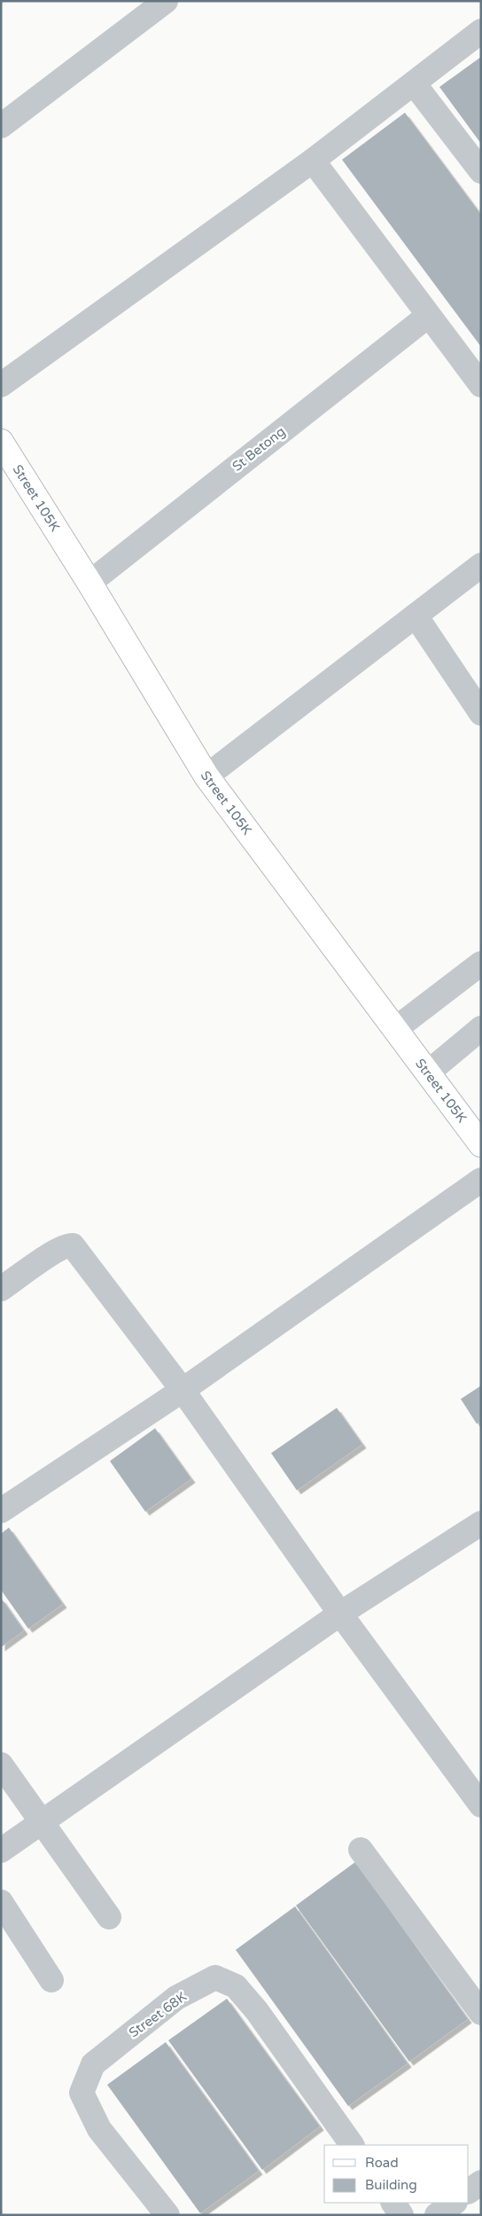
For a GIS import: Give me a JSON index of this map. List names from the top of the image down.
{
  "streets": {
    "main road": ["Street 105K"],
    "street": ["St Betong", "Street 68K"]
  },
  "crossings": [
    ["St Betong", "Street 105K"]
  ],
  "legend": ["Road", "Building"]
}
